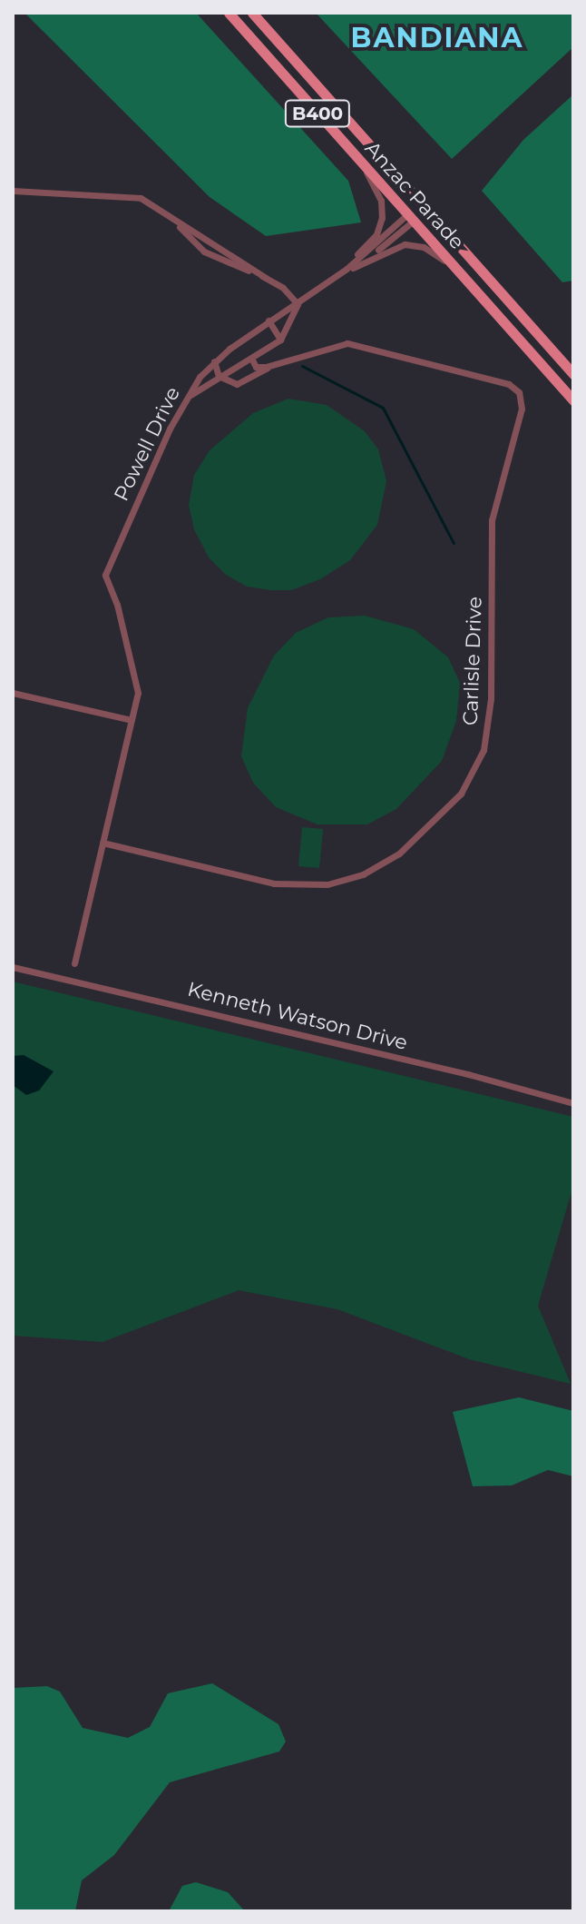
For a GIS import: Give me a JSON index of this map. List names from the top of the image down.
{
  "streets": {
    "main road": ["B400", "Anzac Parade"],
    "street": ["Powell Drive", "Carlisle Drive", "Kenneth Watson Drive"]
  },
  "crossings": [
    ["Anzac Parade", "Powell Drive"]
  ],
  "districts": ["BANDIANA"]
}
